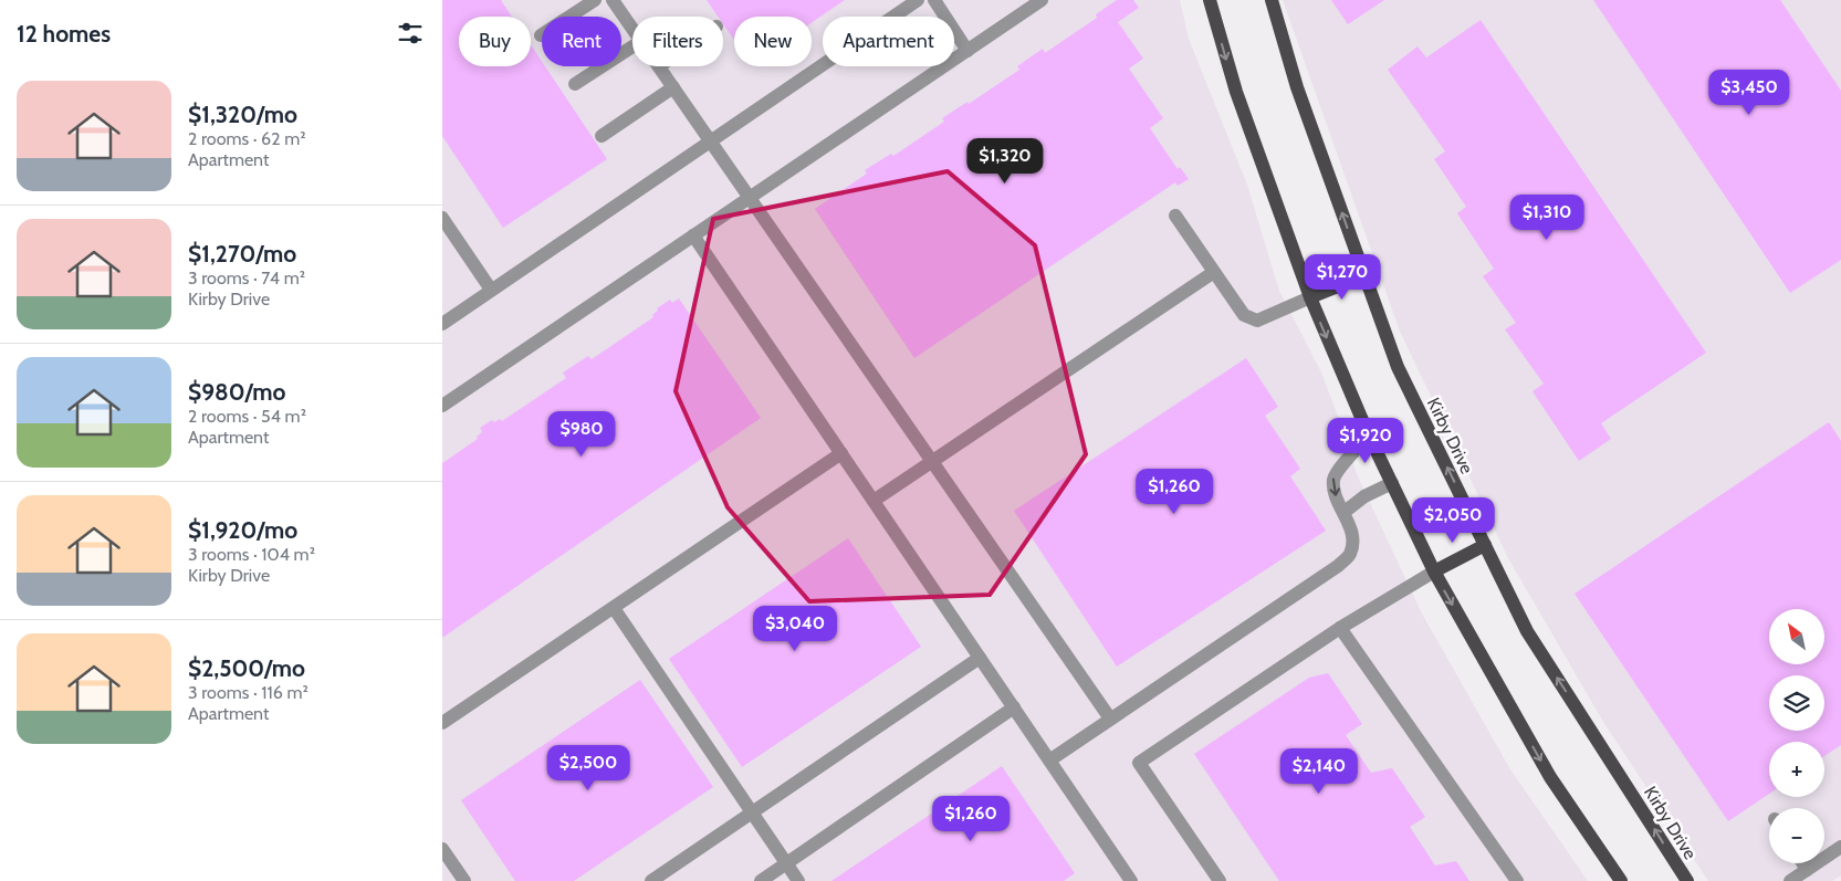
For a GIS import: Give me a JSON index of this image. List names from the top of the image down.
{
  "streets": {
    "main road": ["Kirby Drive"]
  },
  "north": "top left",
  "page": {
    "heading": "12 homes",
    "chip": [
      "Buy",
      "Rent",
      "Filters",
      "New",
      "Apartment"
    ],
    "list": [
      {
        "name": "$1,320/mo",
        "note": "2 rooms · 62 m² · Apartment"
      },
      {
        "name": "$1,270/mo",
        "note": "3 rooms · 74 m² · Kirby Drive"
      },
      {
        "name": "$980/mo",
        "note": "2 rooms · 54 m² · Apartment"
      },
      {
        "name": "$1,920/mo",
        "note": "3 rooms · 104 m² · Kirby Drive"
      },
      {
        "name": "$2,500/mo",
        "note": "3 rooms · 116 m² · Apartment"
      }
    ],
    "price": [
      "$3,450",
      "$1,320",
      "$1,310",
      "$1,270",
      "$980",
      "$1,920",
      "$1,260",
      "$2,050",
      "$3,040",
      "$2,500",
      "$2,140",
      "$1,260"
    ],
    "map_buttons": ["+", "−"]
  }
}
